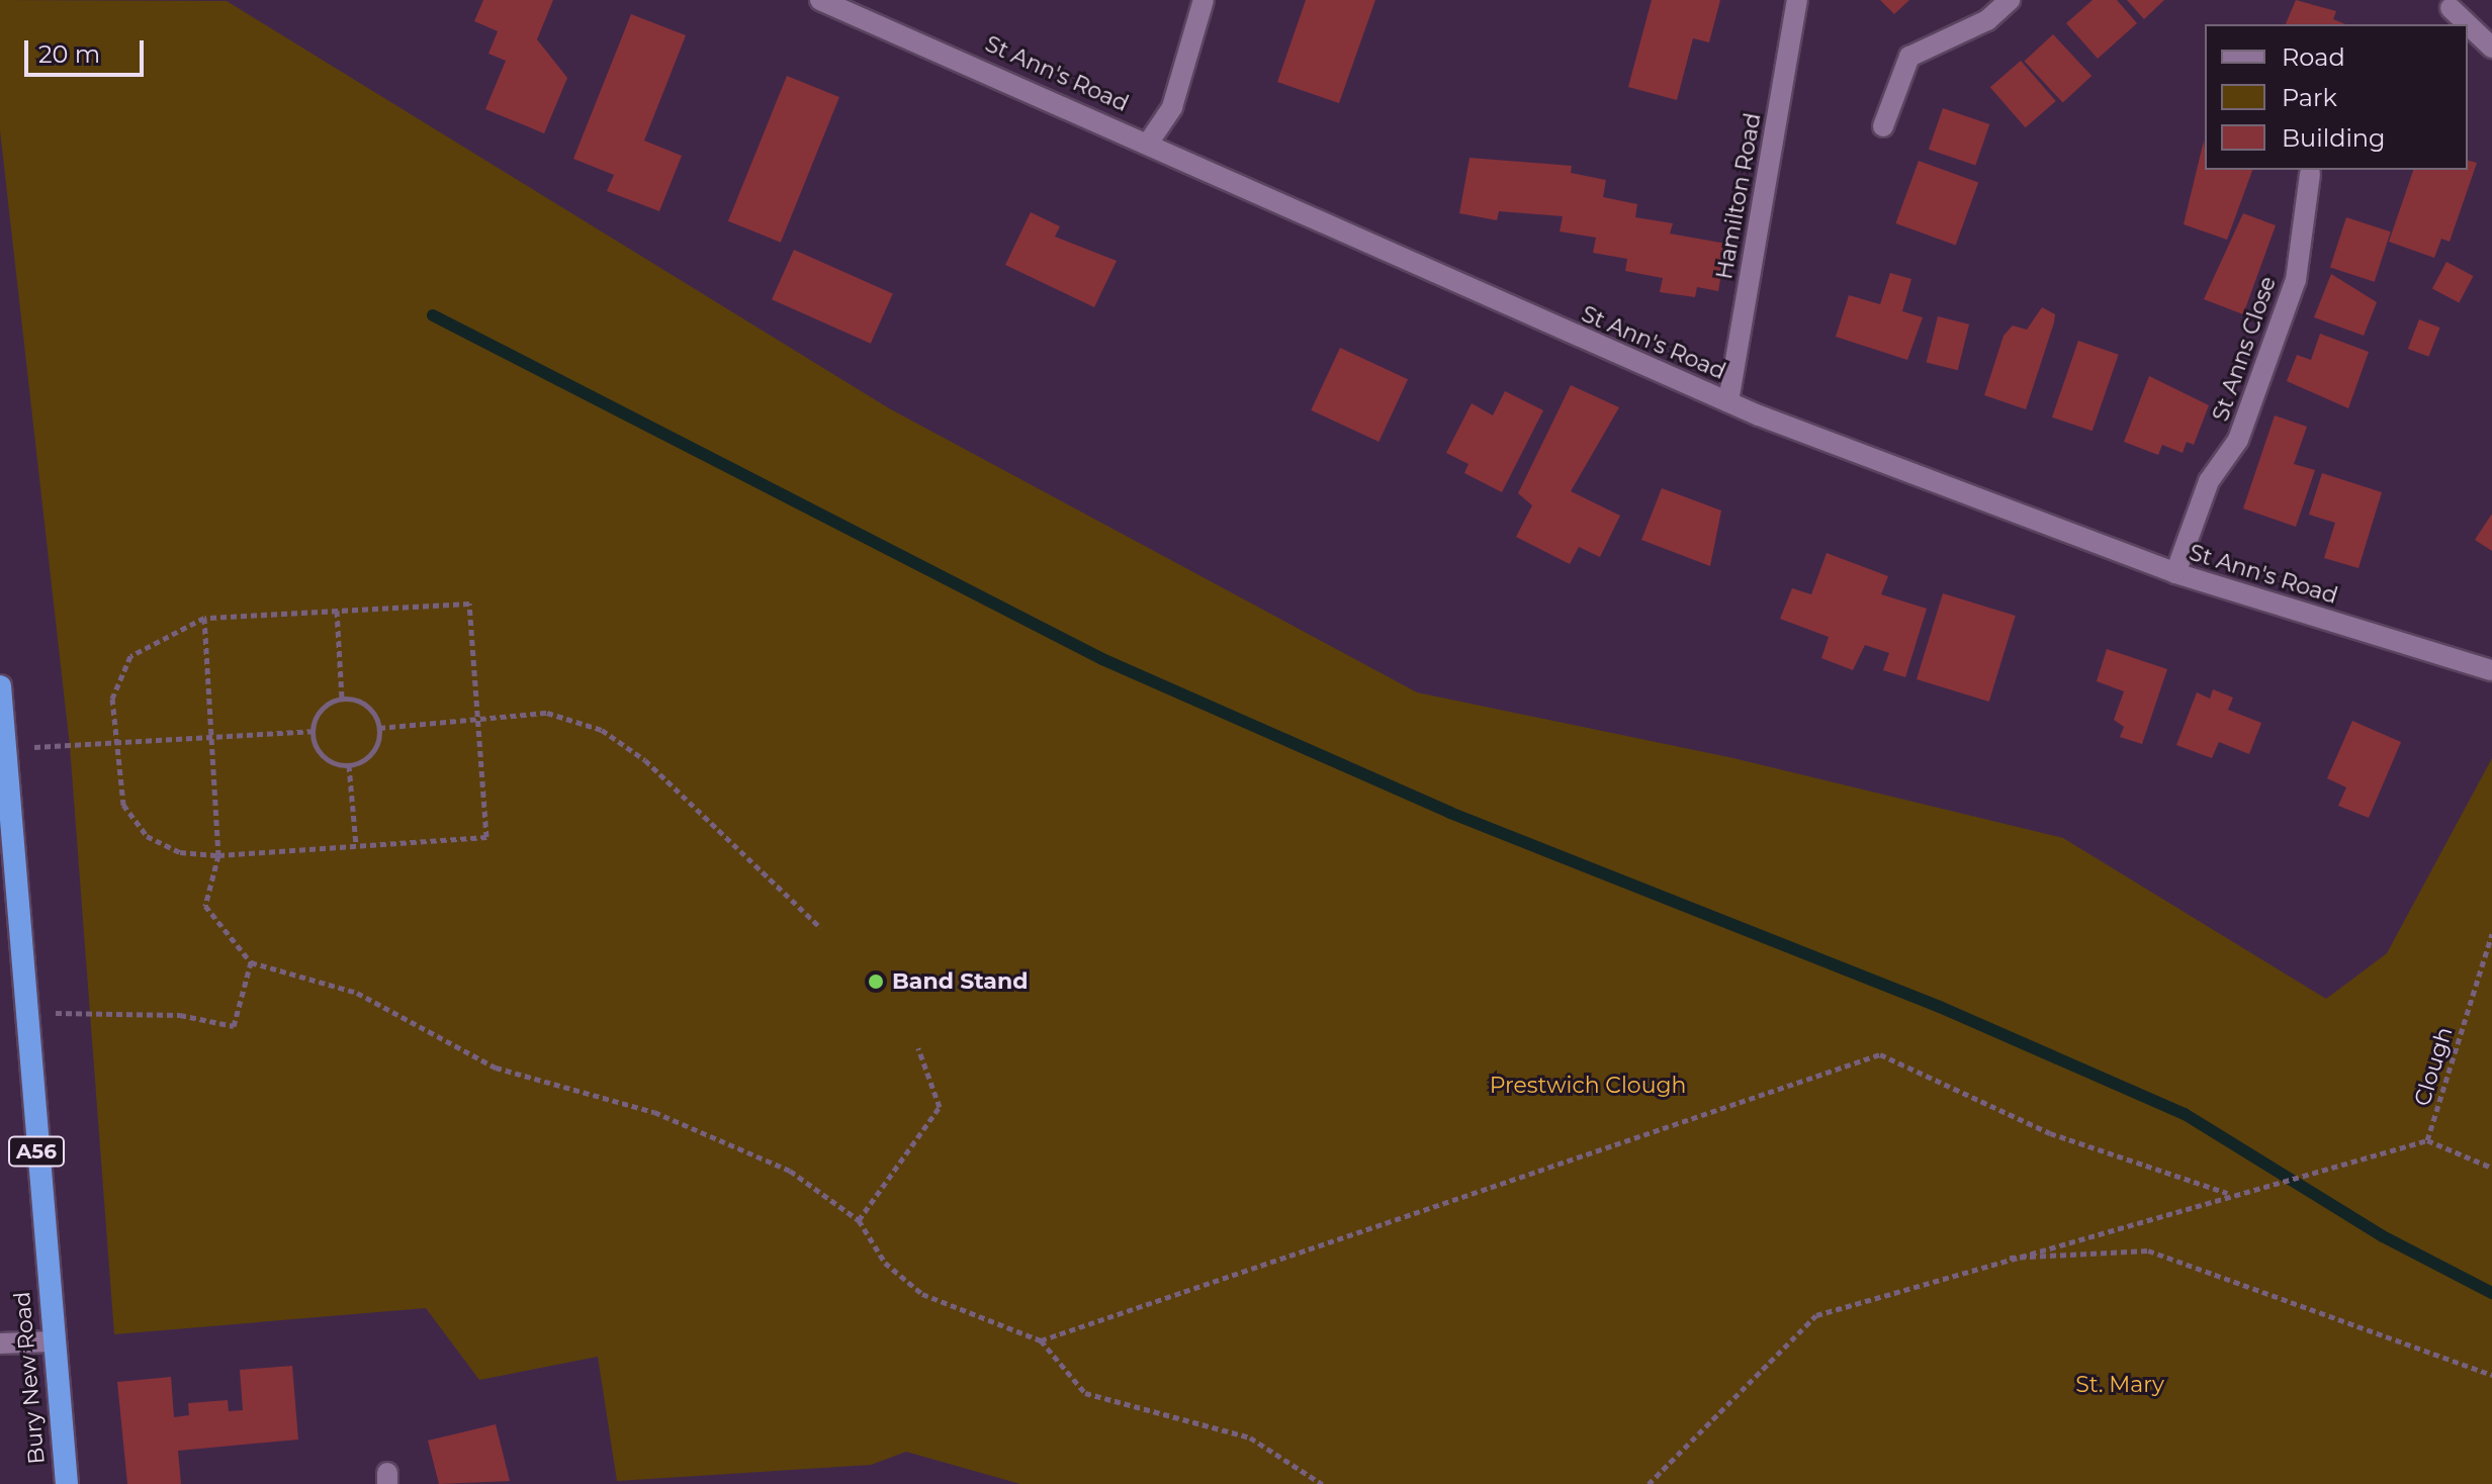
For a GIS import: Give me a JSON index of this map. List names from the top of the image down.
{
  "streets": {
    "highway": ["A56", "Bury New Road"],
    "street": ["St Ann's Road", "Hamilton Road", "St Anns Close"],
    "path": ["Clough"]
  },
  "crossings": [
    ["St Ann's Road", "Hamilton Road"],
    ["St Ann's Road", "St Anns Close"]
  ],
  "parks": ["Prestwich Clough", "St. Mary"],
  "places": ["Band Stand"],
  "legend": ["Road", "Park", "Building"],
  "scale_bar": "20 m"
}
